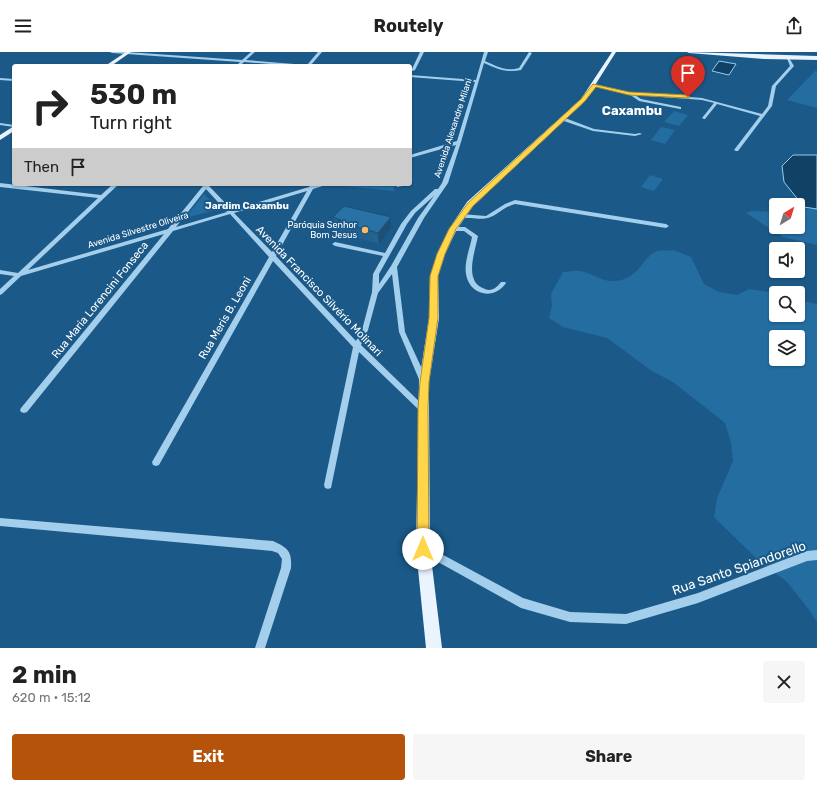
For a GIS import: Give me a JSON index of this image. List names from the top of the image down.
{
  "streets": {
    "street": [
      "Avenida Alexandre Milani",
      "Avenida Silvestre Oliveira",
      "Avenida Francisco Silvério Molinari",
      "Rua Maria Lorencini Fonseca",
      "Rua Meris B. Leoni",
      "Rua Santo Spiandorello"
    ]
  },
  "crossings": [
    ["Avenida Silvestre Oliveira", "Avenida Francisco Silvério Molinari"],
    ["Avenida Silvestre Oliveira", "Rua Maria Lorencini Fonseca"],
    ["Avenida Silvestre Oliveira", "Rua Meris B. Leoni"],
    ["Avenida Francisco Silvério Molinari", "Rua Meris B. Leoni"]
  ],
  "districts": ["Caxambu", "Jardim Caxambu"],
  "places": ["Paróquia Senhor Bom Jesus"],
  "north": "top right",
  "page": {
    "header": "Routely",
    "turn": ["530 m", "Turn right"],
    "then": "Then",
    "heading": ["2 min", "620 m · 15:12"],
    "buttons": ["Exit", "Share"]
  }
}
